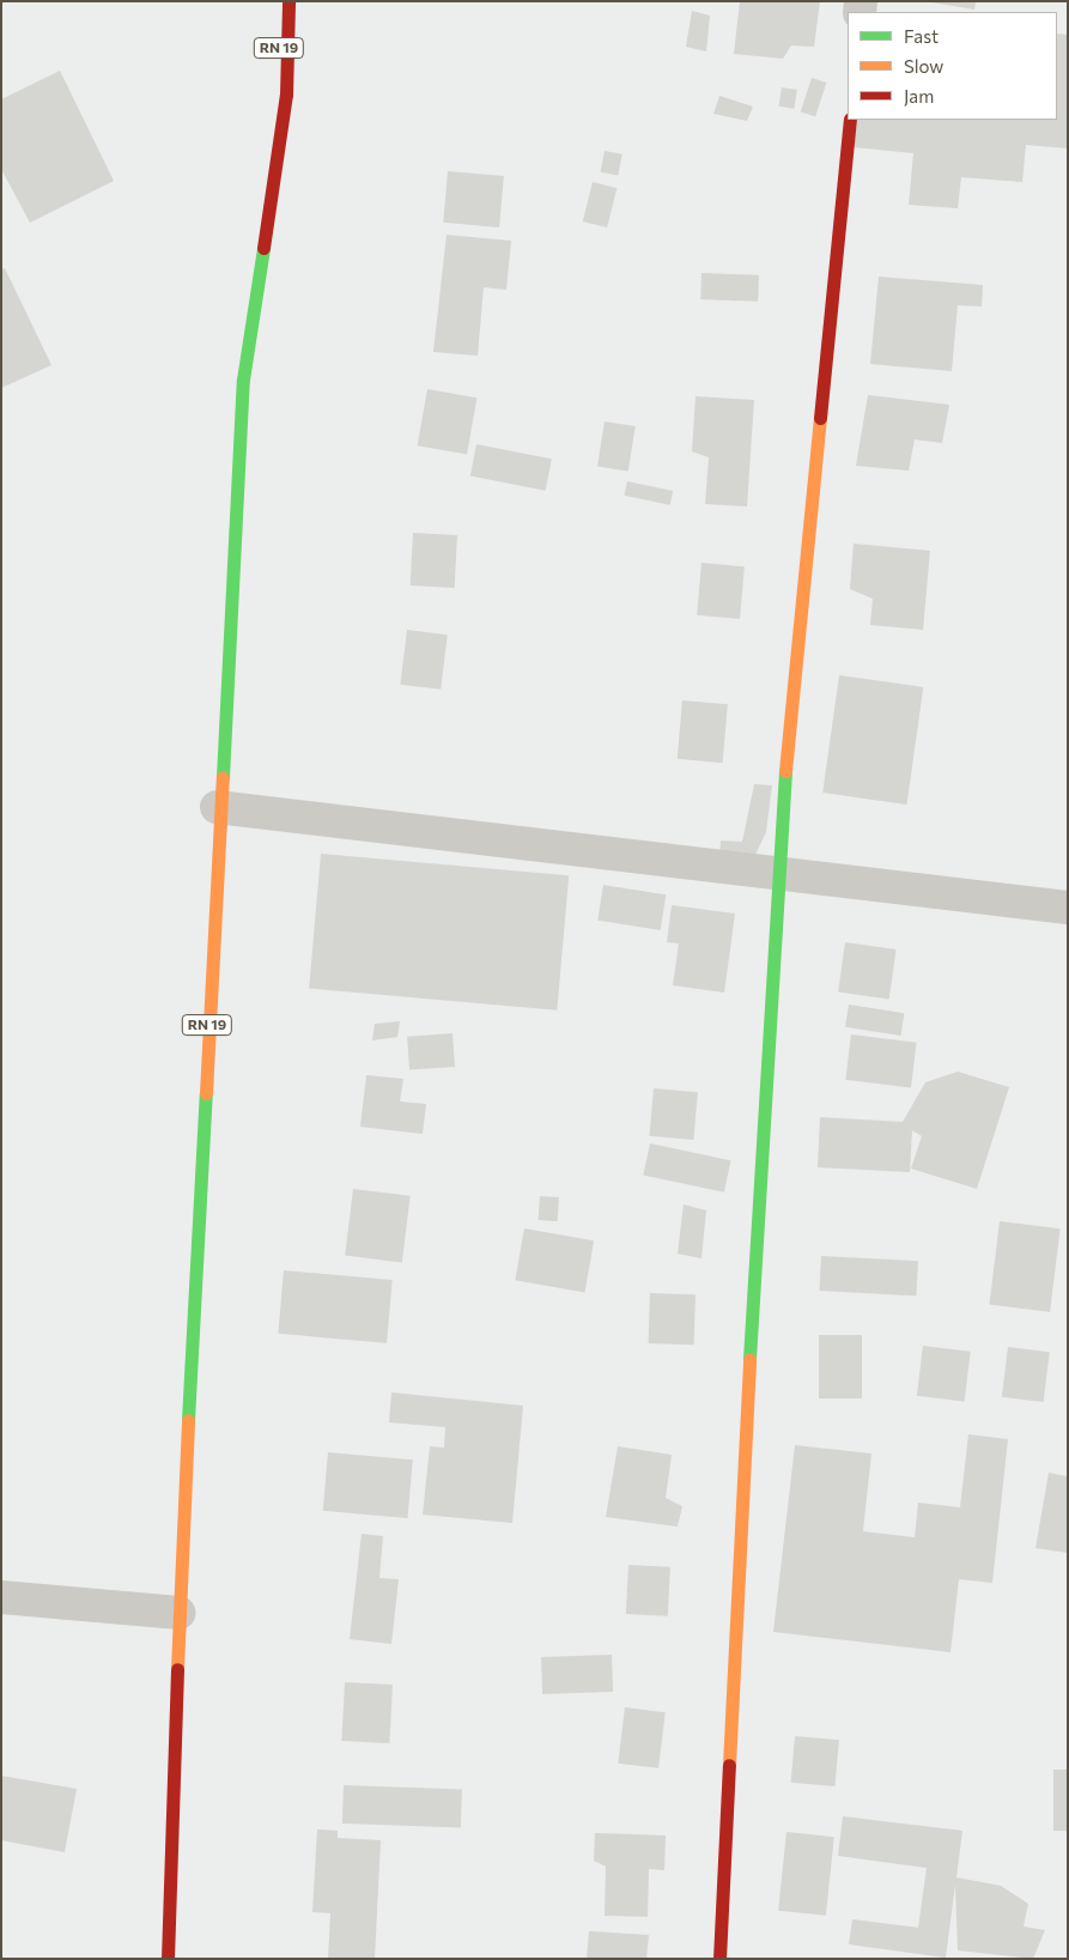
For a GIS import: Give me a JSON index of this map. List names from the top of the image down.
{
  "streets": {
    "main road": ["RN 19"]
  },
  "legend": ["Fast", "Slow", "Jam"]
}
